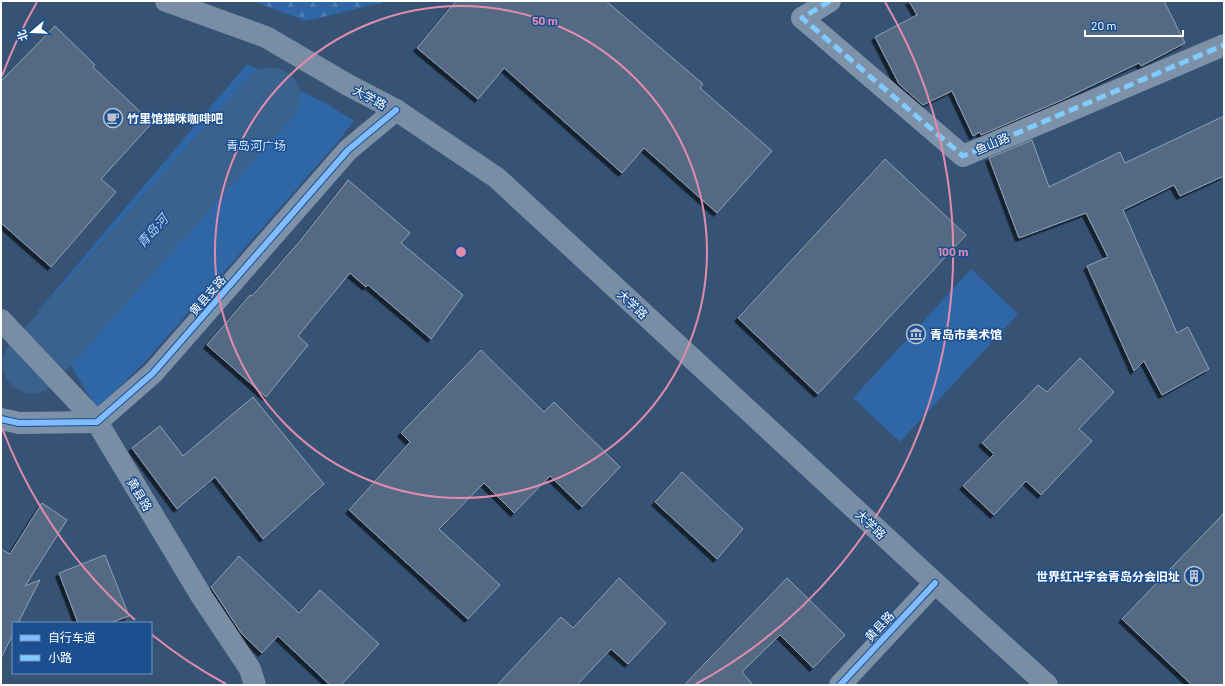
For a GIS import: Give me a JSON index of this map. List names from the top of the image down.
{
  "streets": {
    "main road": ["大学路", "黄县路"],
    "street": ["鱼山路", "黄县支路"]
  },
  "crossings": [
    ["大学路", "黄县支路"],
    ["大学路", "黄县路"],
    ["黄县支路", "黄县路"]
  ],
  "water": ["青岛河"],
  "parks": ["青岛河广场"],
  "places": {
    "cafe": ["竹里馆猫咪咖啡吧"],
    "museum": ["青岛市美术馆"],
    "building": ["世界红卍字会青岛分会旧址"]
  },
  "legend": ["自行车道", "小路"],
  "scale_bar": "20 m",
  "north": "left",
  "rings": ["50 m", "100 m"]
}
